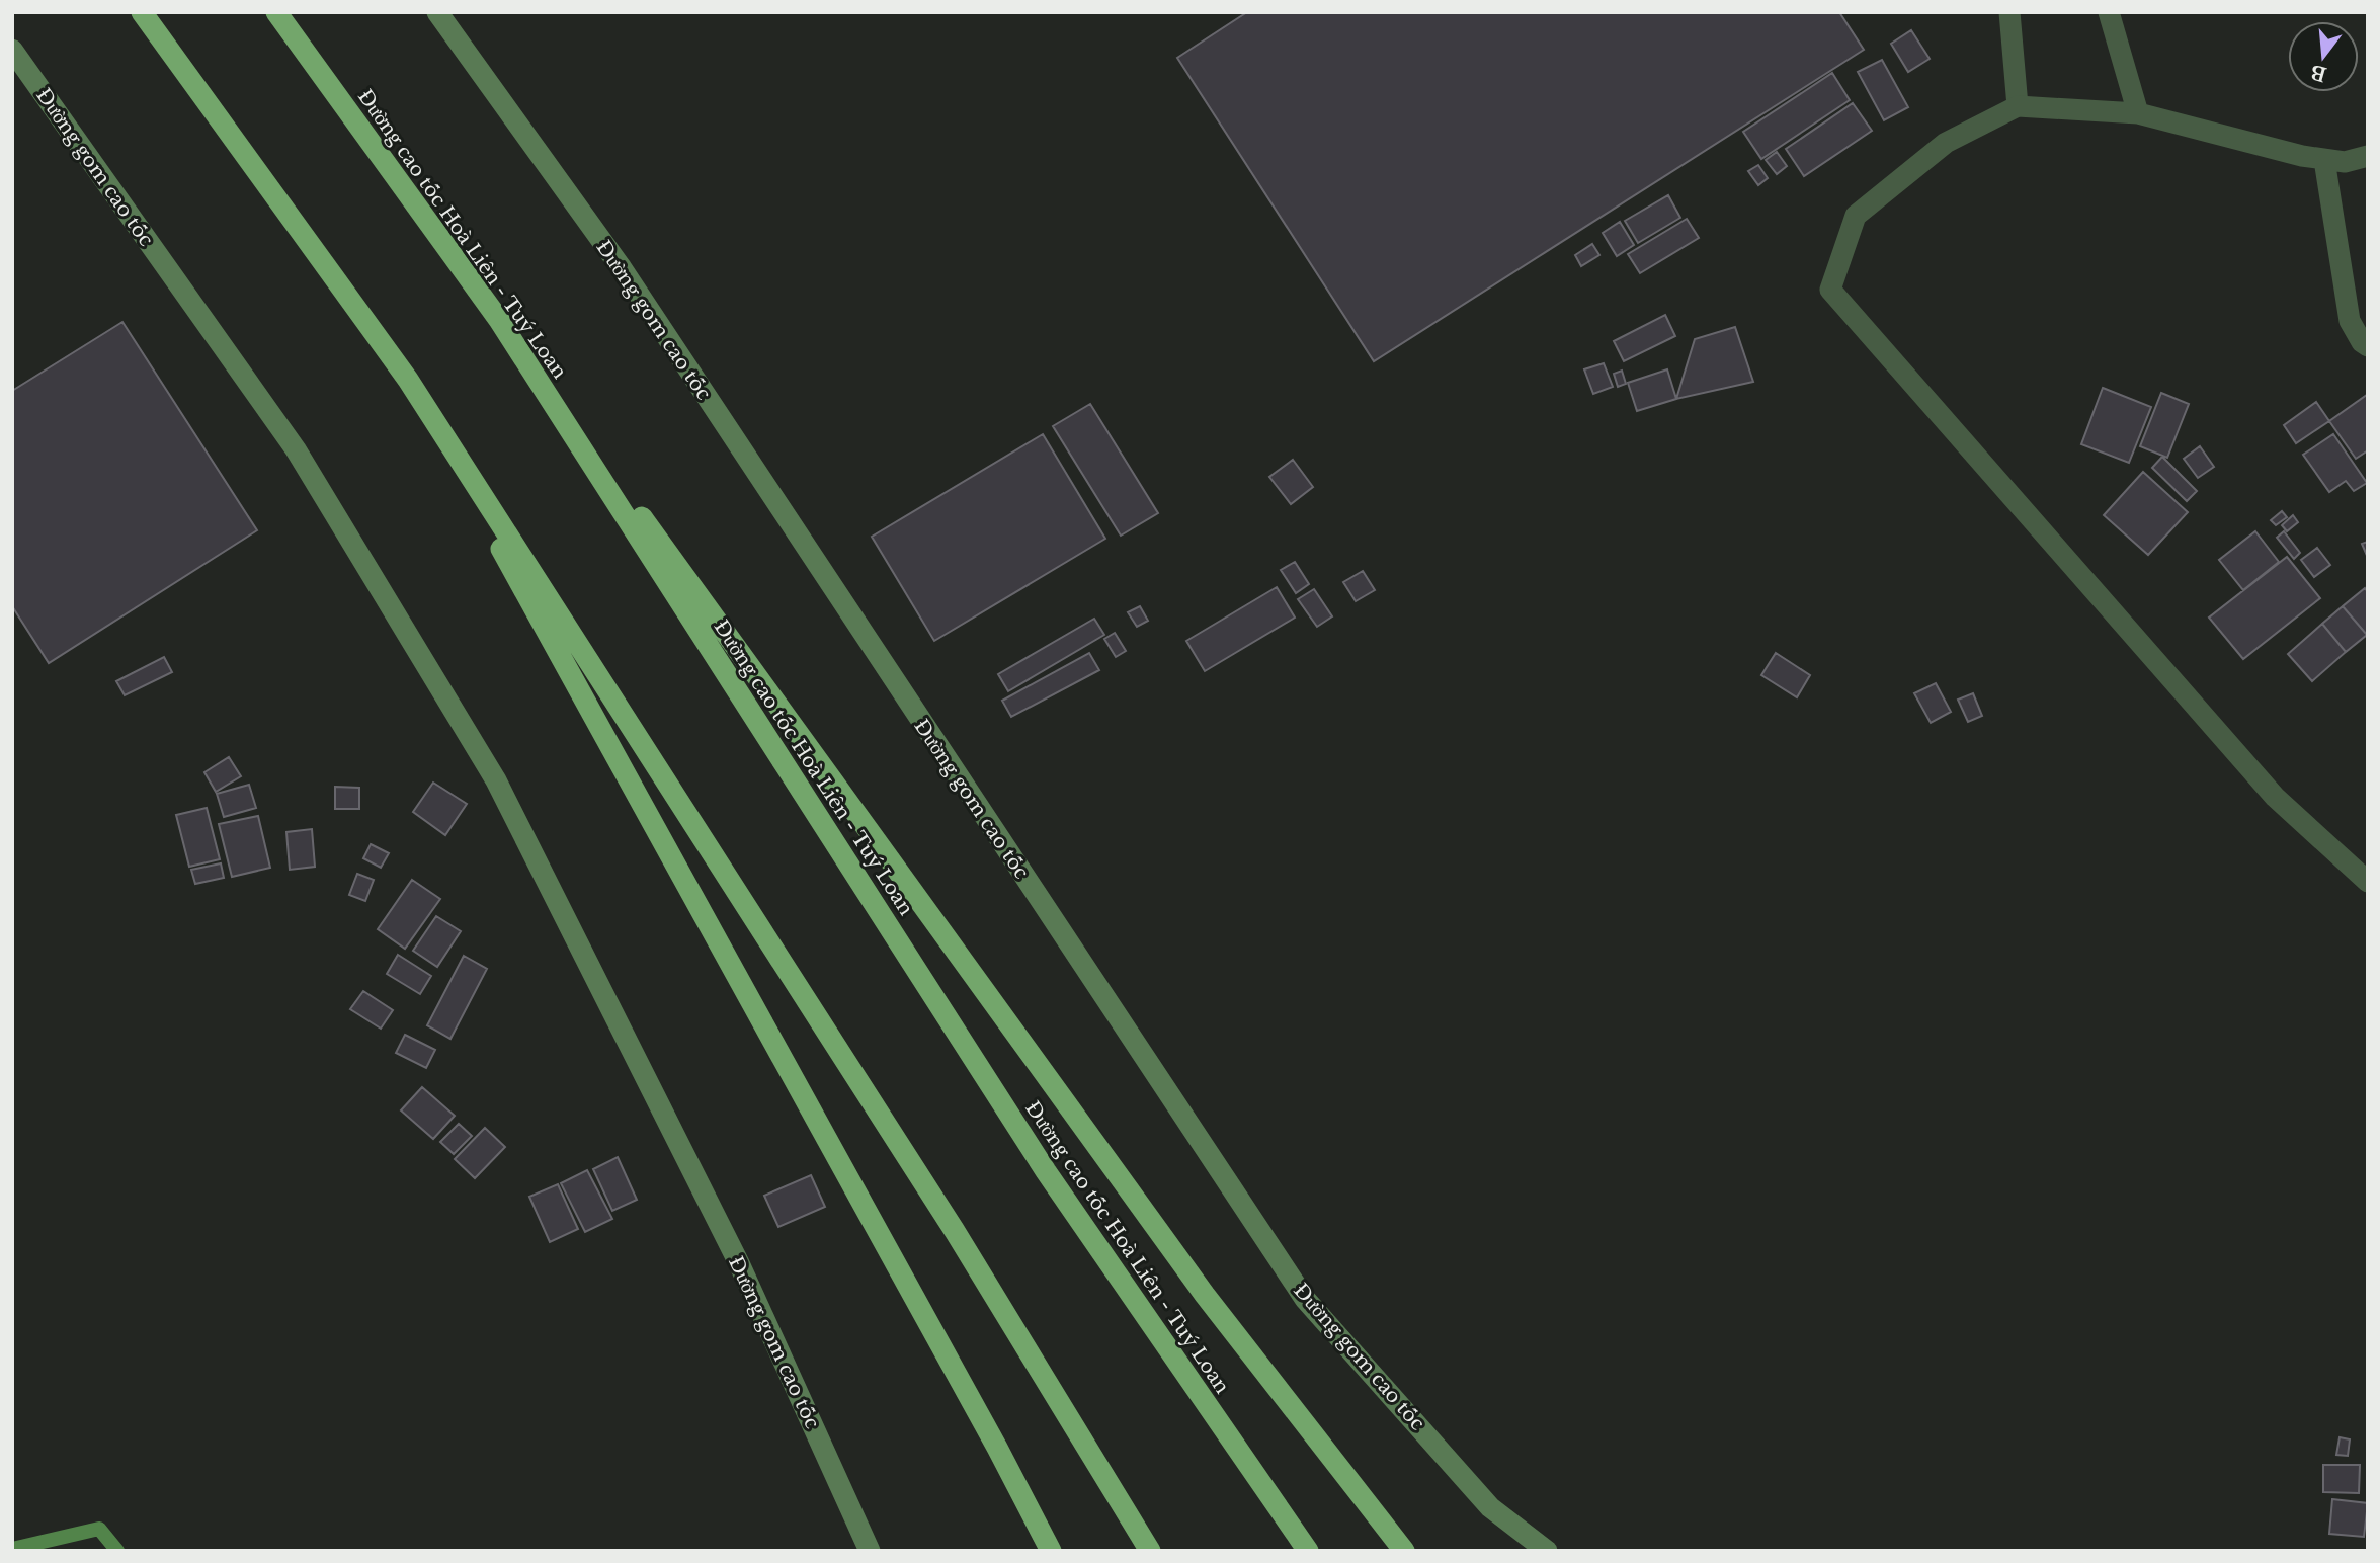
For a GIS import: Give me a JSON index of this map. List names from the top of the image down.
{
  "streets": {
    "highway": ["Đường cao tốc Hoà Liên - Tuý Loan"],
    "main road": ["Đường gom cao tốc"]
  },
  "north": "bottom"
}
